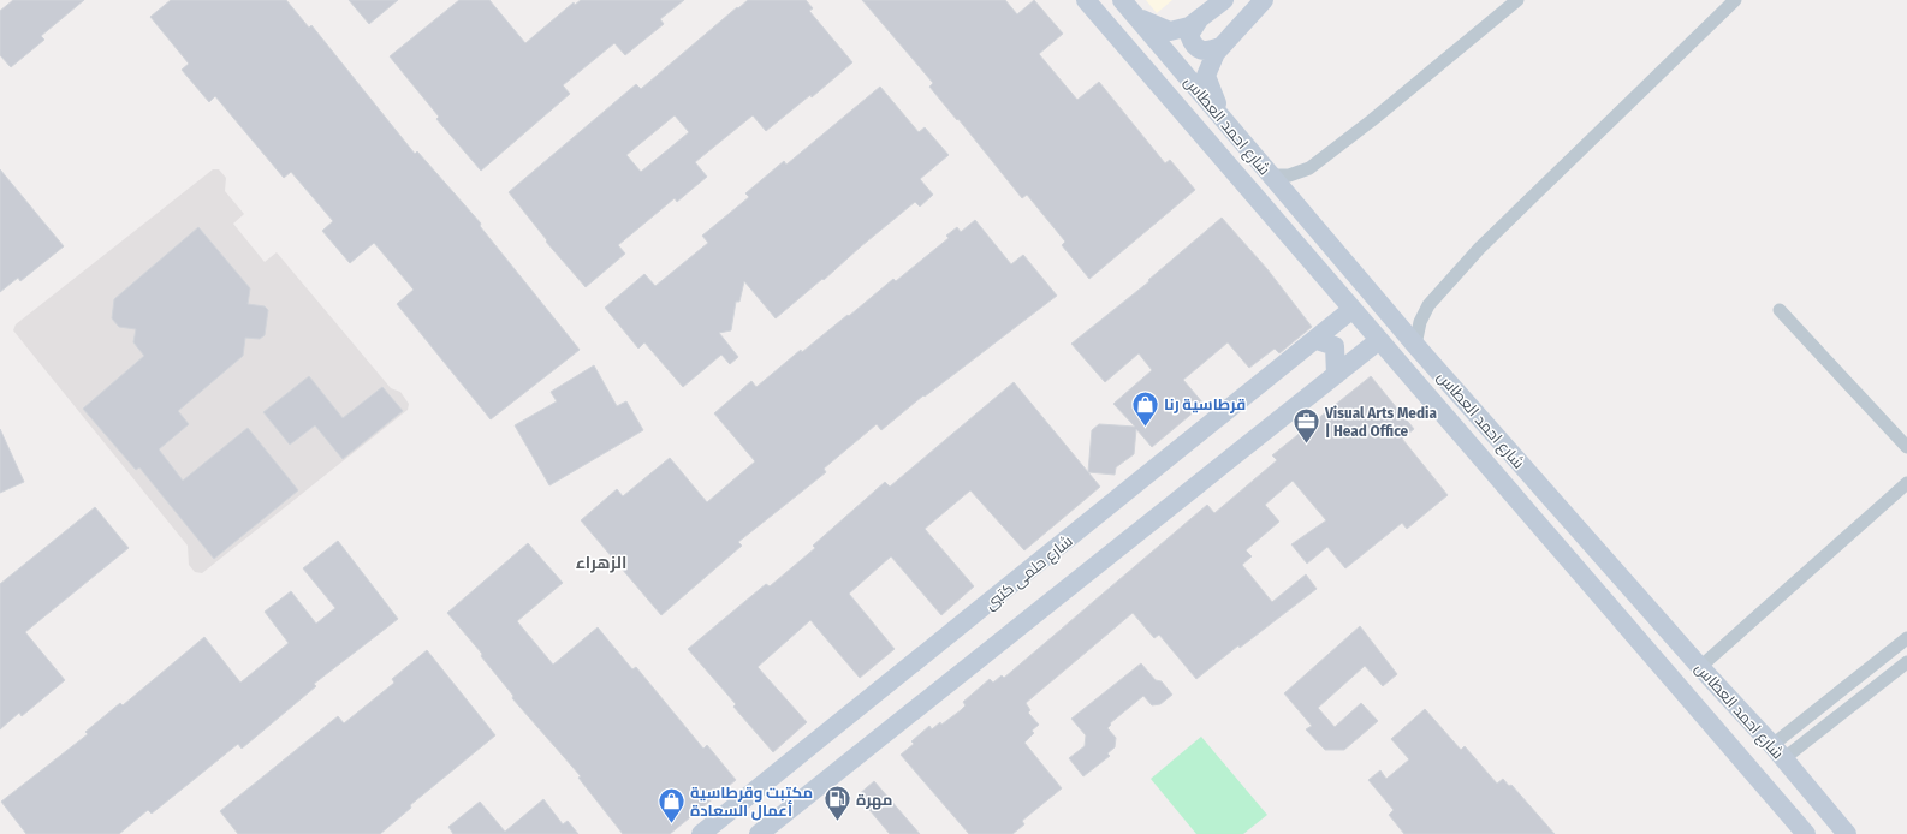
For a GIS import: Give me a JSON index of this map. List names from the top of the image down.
{
  "streets": {
    "street": ["شارع احمد العطاس", "شارع حلمى كتبى"]
  },
  "crossings": [
    ["شارع احمد العطاس", "شارع حلمى كتبى"]
  ],
  "districts": ["الزهراء"],
  "places": {
    "shop": ["قرطاسية رنا", "مكتبت وقرطاسية أعمال السعادة"],
    "office": ["Visual Arts Media | Head Office"],
    "fuel station": ["مهرة"]
  }
}
